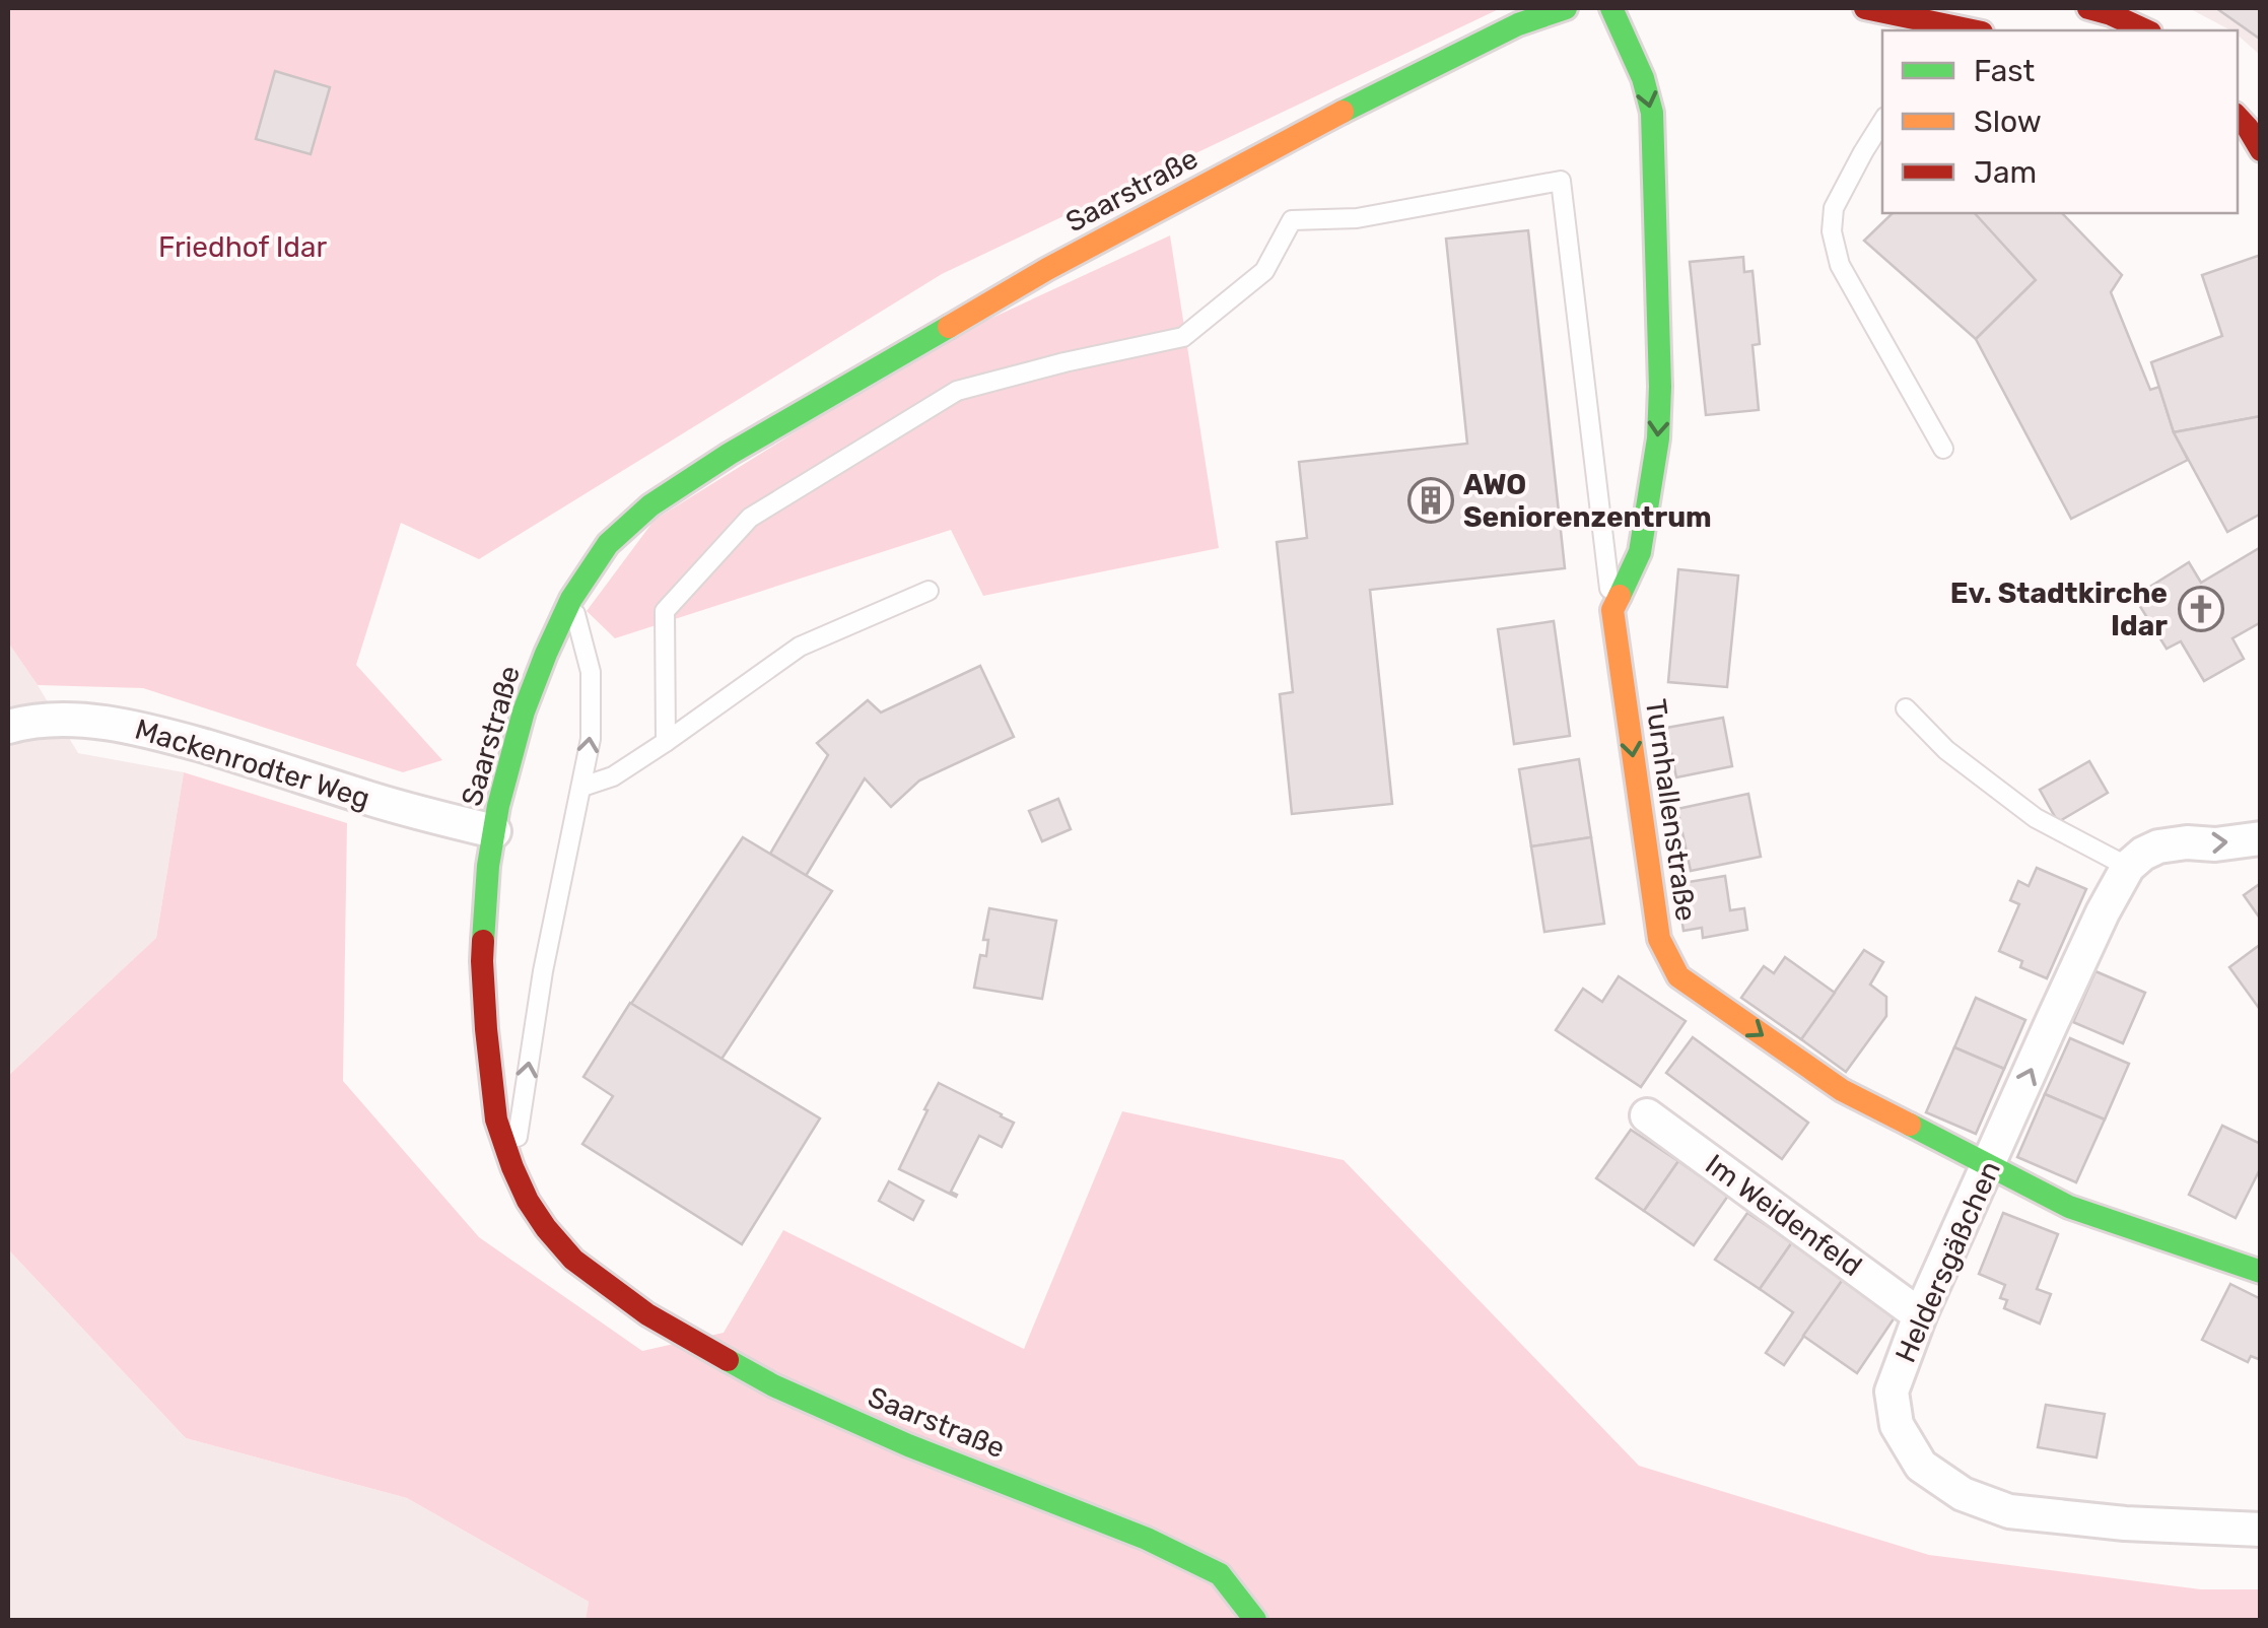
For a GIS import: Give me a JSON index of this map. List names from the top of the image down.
{
  "streets": {
    "street": [
      "Saarstraße",
      "Mackenrodter Weg",
      "Turnhallenstraße",
      "Im Weidenfeld",
      "Heldersgäßchen"
    ]
  },
  "crossings": [
    ["Saarstraße", "Mackenrodter Weg"],
    ["Turnhallenstraße", "Heldersgäßchen"],
    ["Im Weidenfeld", "Heldersgäßchen"]
  ],
  "one_way": ["Turnhallenstraße"],
  "parks": ["Friedhof Idar"],
  "places": {
    "building": ["AWO Seniorenzentrum"],
    "church": ["Ev. Stadtkirche Idar"]
  },
  "legend": ["Fast", "Slow", "Jam"]
}
